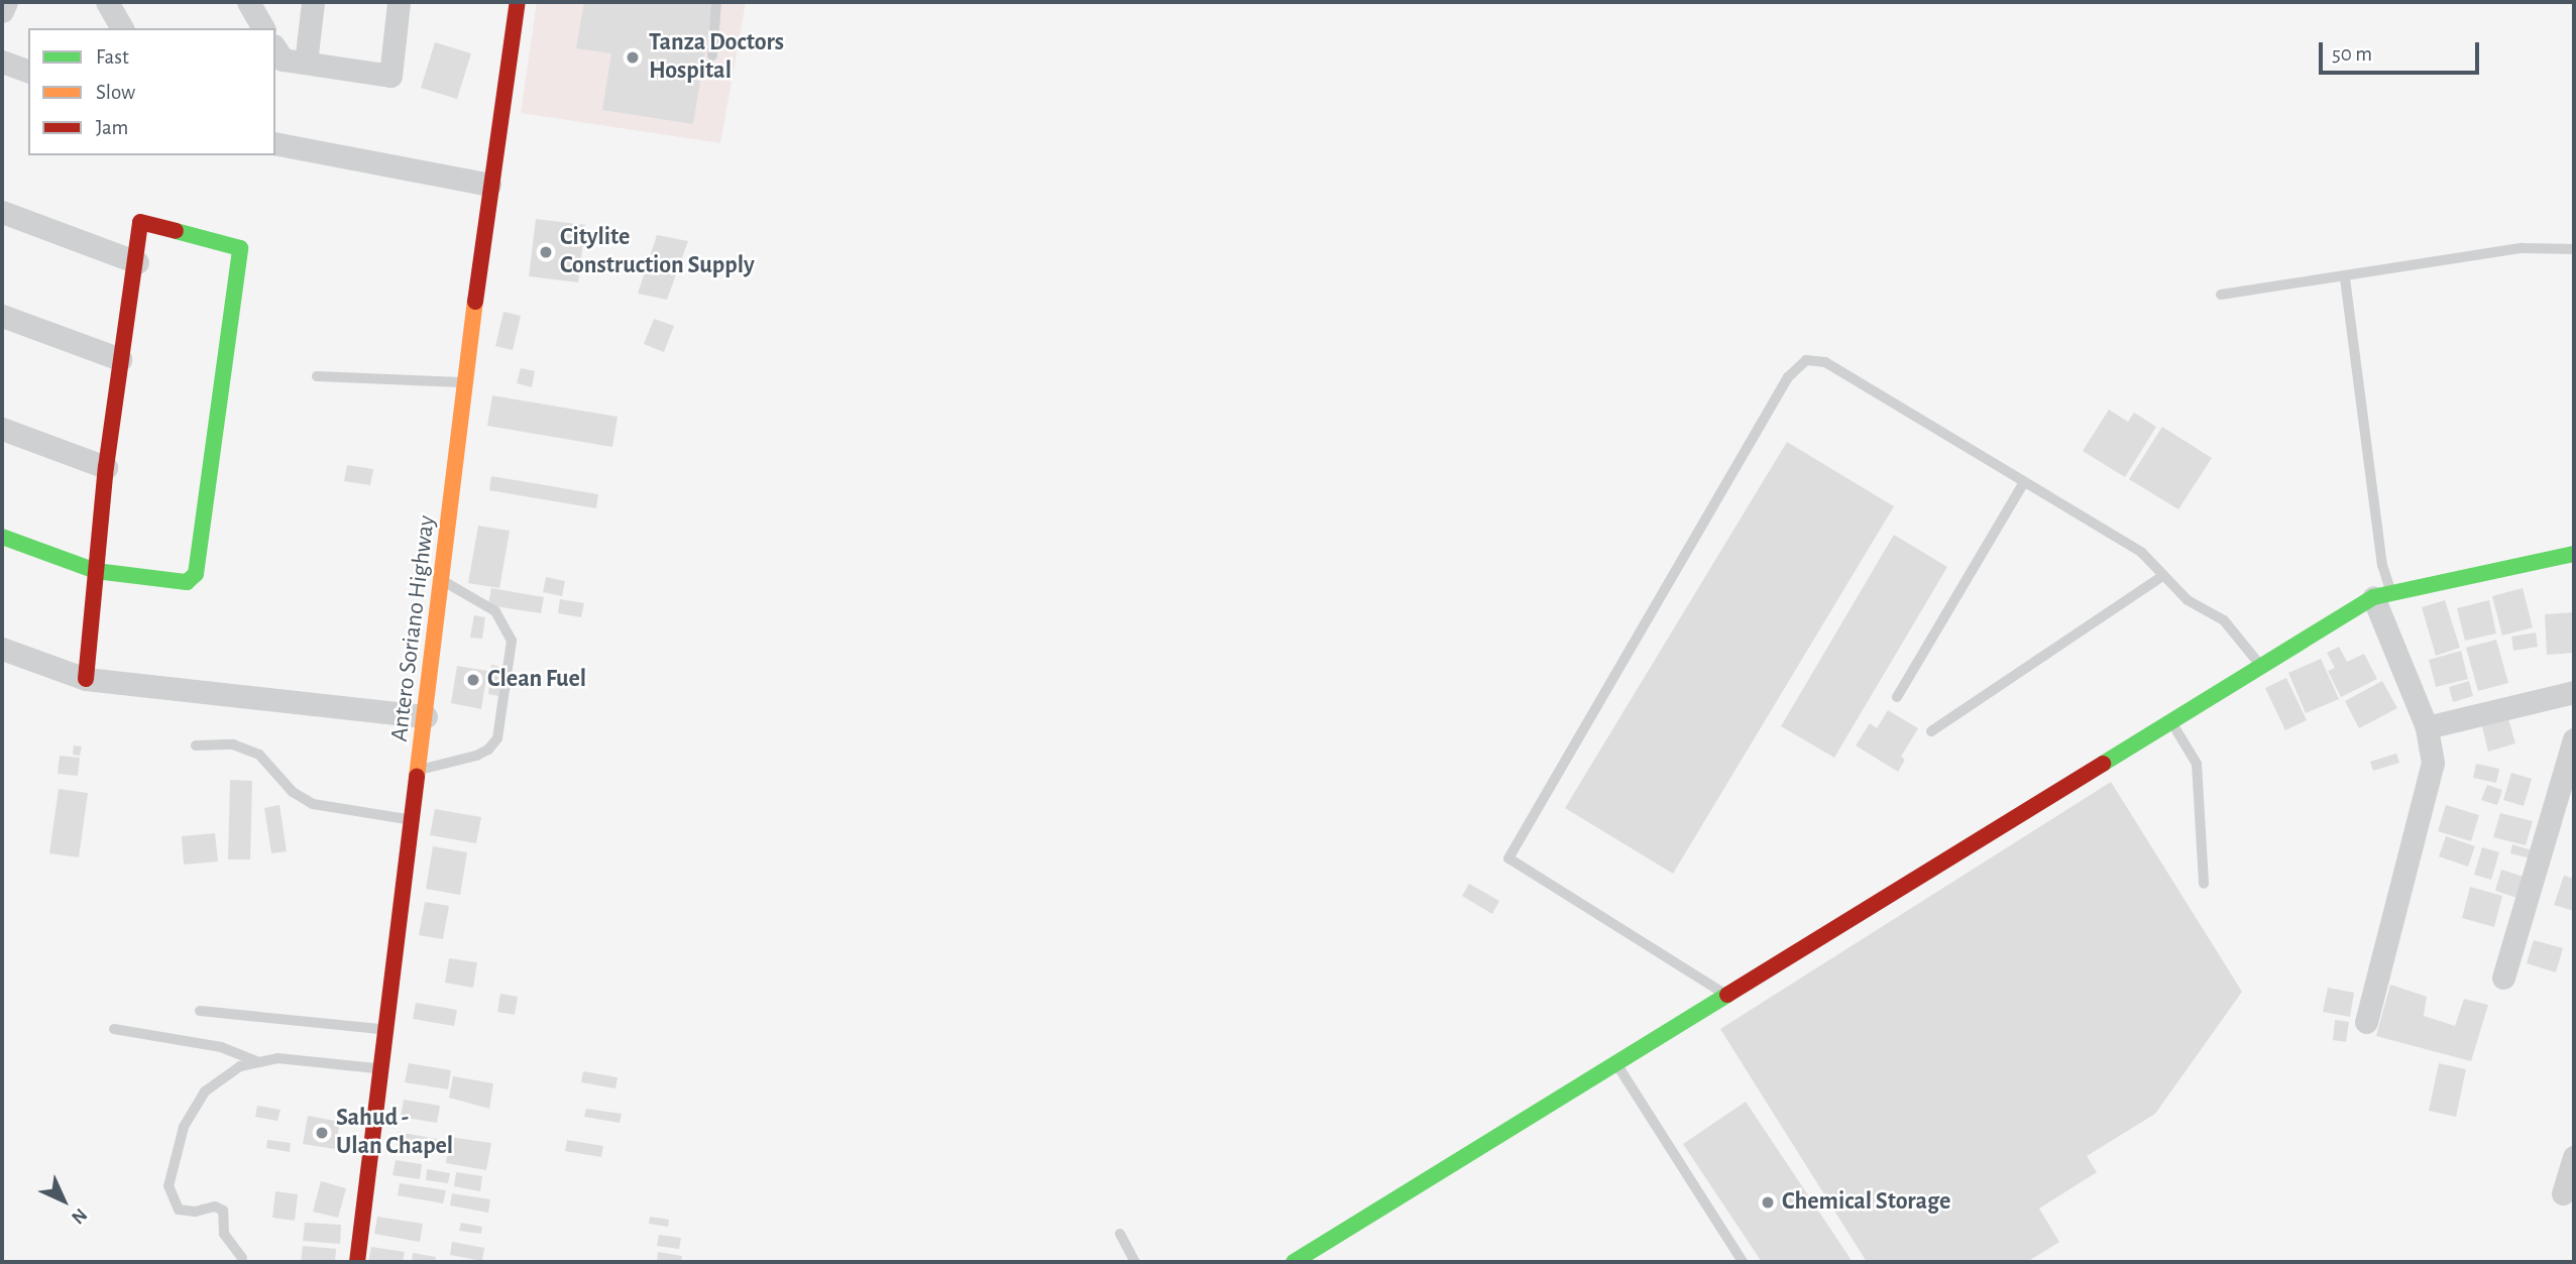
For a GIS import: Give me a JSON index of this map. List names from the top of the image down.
{
  "streets": {
    "street": ["Antero Soriano Highway"]
  },
  "places": [
    "Tanza Doctors Hospital",
    "Citylite Construction Supply",
    "Clean Fuel",
    "Sahud - Ulan Chapel",
    "Chemical Storage"
  ],
  "legend": ["Fast", "Slow", "Jam"],
  "scale_bar": "50 m",
  "north": "bottom right"
}
